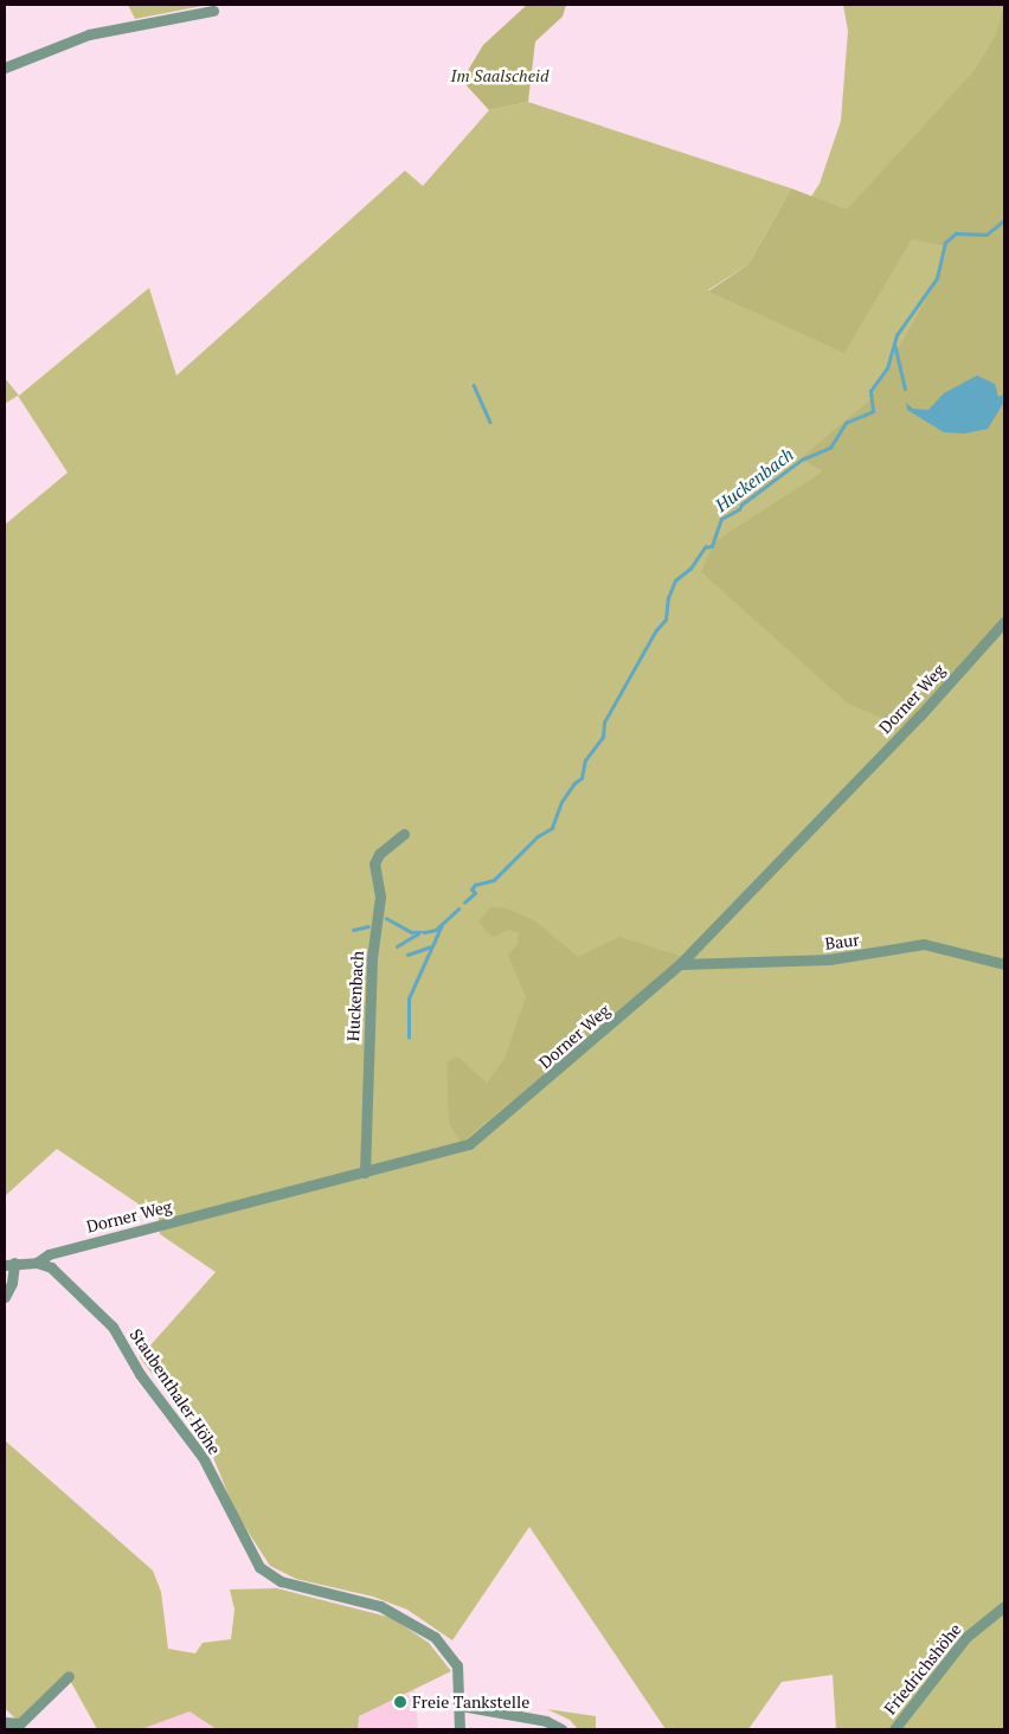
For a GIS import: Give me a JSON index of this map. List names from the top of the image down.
{
  "streets": {
    "street": [
      "Dorner Weg",
      "Baur",
      "Huckenbach",
      "Staubenthaler Höhe",
      "Friedrichshöhe"
    ]
  },
  "crossings": [
    ["Dorner Weg", "Baur"],
    ["Dorner Weg", "Huckenbach"],
    ["Dorner Weg", "Staubenthaler Höhe"]
  ],
  "water": ["Huckenbach"],
  "parks": ["Im Saalscheid"],
  "places": ["Freie Tankstelle"]
}
